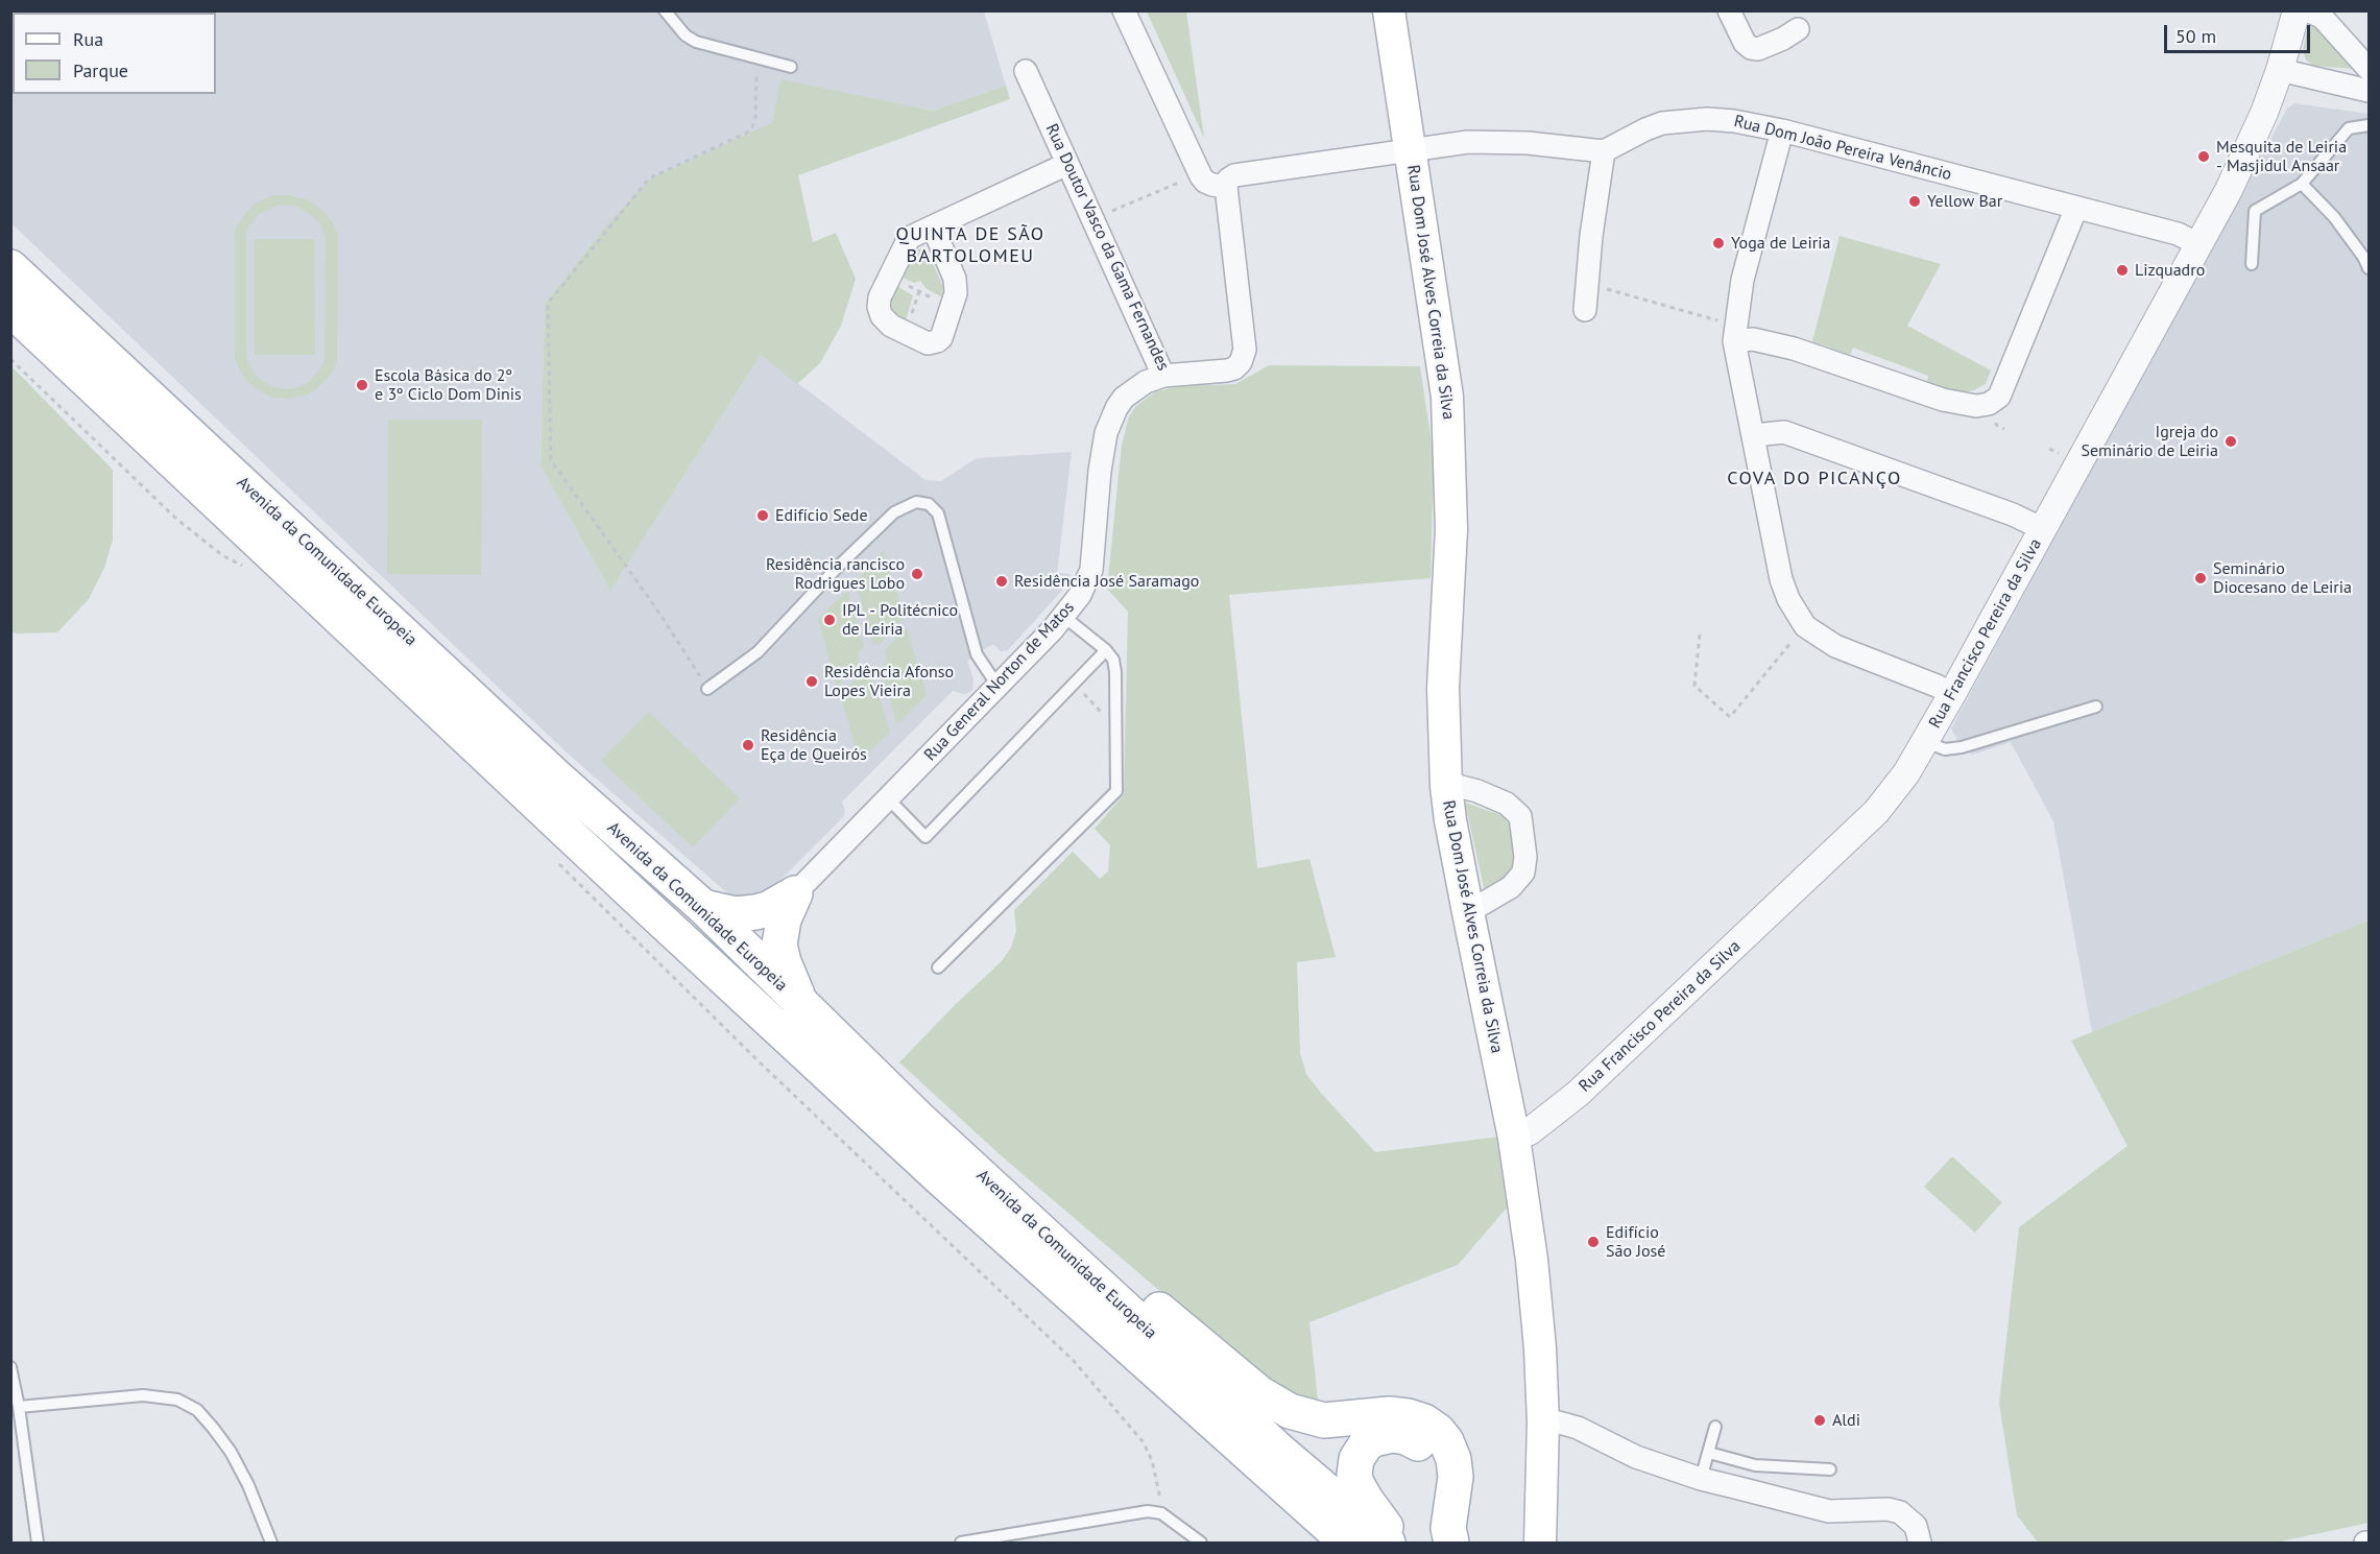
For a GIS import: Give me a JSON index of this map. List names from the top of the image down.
{
  "streets": {
    "main road": ["Rua Dom José Alves Correia da Silva", "Avenida da Comunidade Europeia"],
    "street": [
      "Rua Dom João Pereira Venâncio",
      "Rua Doutor Vasco da Gama Fernandes",
      "Rua Francisco Pereira da Silva",
      "Rua General Norton de Matos"
    ]
  },
  "crossings": [
    ["Rua Dom João Pereira Venâncio", "Rua Francisco Pereira da Silva"],
    ["Rua Doutor Vasco da Gama Fernandes", "Rua General Norton de Matos"],
    ["Rua Dom José Alves Correia da Silva", "Rua Francisco Pereira da Silva"]
  ],
  "districts": ["QUINTA DE SÃO BARTOLOMEU", "COVA DO PICANÇO"],
  "places": [
    "Mesquita de Leiria - Masjidul Ansaar",
    "Yellow Bar",
    "Yoga de Leiria",
    "Lizquadro",
    "Escola Básica do 2º e 3º Ciclo Dom Dinis",
    "Igreja do Seminário de Leiria",
    "Edifício Sede",
    "Residência rancisco Rodrigues Lobo",
    "Seminário Diocesano de Leiria",
    "Residência José Saramago",
    "IPL - Politécnico de Leiria",
    "Residência Afonso Lopes Vieira",
    "Residência Eça de Queirós",
    "Edifício São José",
    "Aldi"
  ],
  "legend": ["Rua", "Parque"],
  "scale_bar": "50 m"
}
